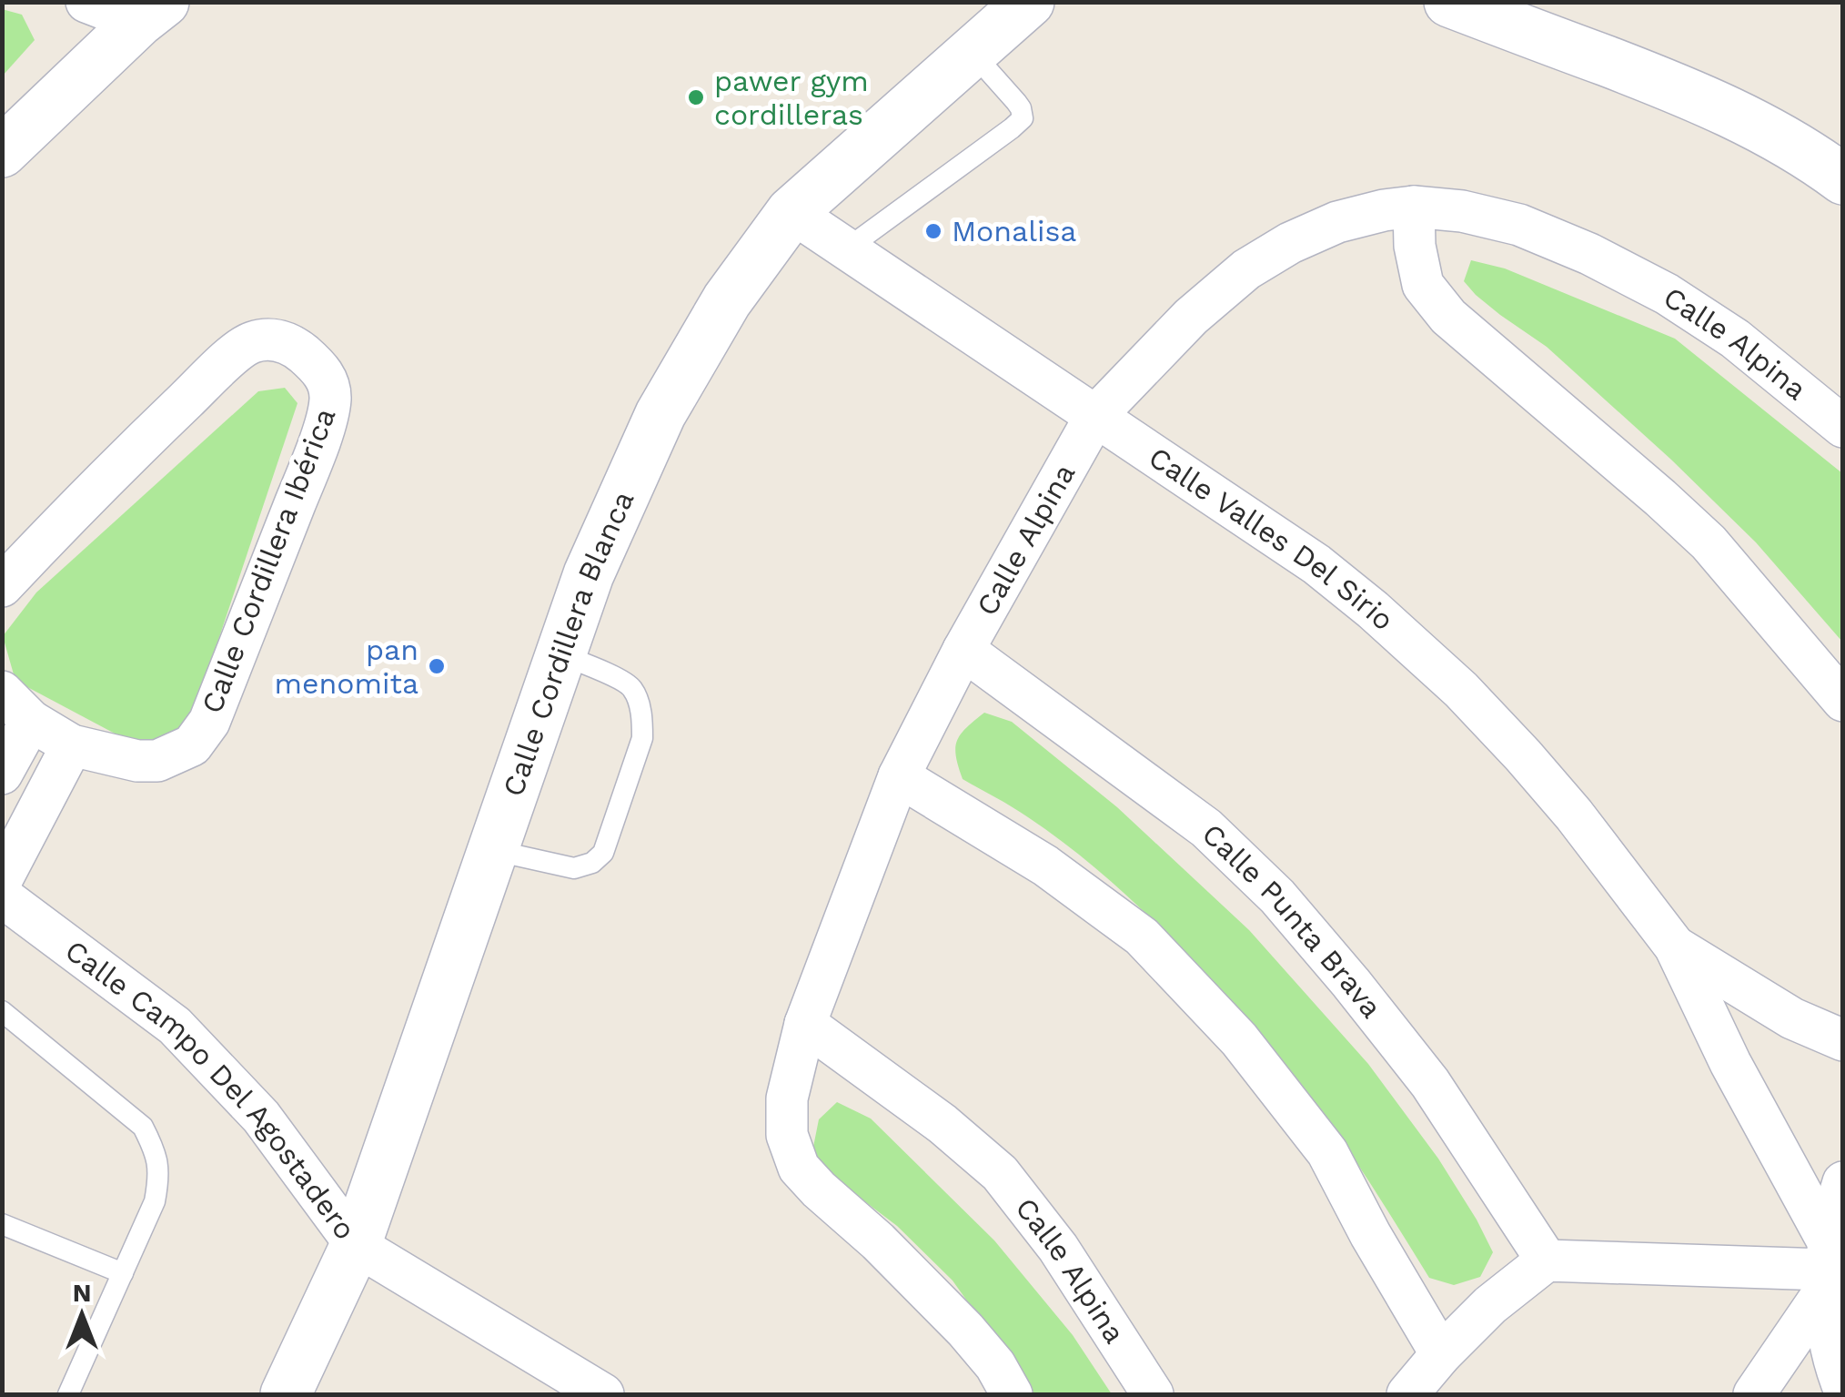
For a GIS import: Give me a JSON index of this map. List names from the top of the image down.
{
  "streets": {
    "street": [
      "Calle Alpina",
      "Calle Valles Del Sirio",
      "Calle Cordillera Ibérica",
      "Calle Cordillera Blanca",
      "Calle Punta Brava",
      "Calle Campo Del Agostadero"
    ]
  },
  "crossings": [
    ["Calle Alpina", "Calle Valles Del Sirio"],
    ["Calle Alpina", "Calle Punta Brava"],
    ["Calle Valles Del Sirio", "Calle Cordillera Blanca"],
    ["Calle Cordillera Blanca", "Calle Campo Del Agostadero"]
  ],
  "places": ["pawer gym cordilleras", "Monalisa", "pan menomita"],
  "north": "top"
}
